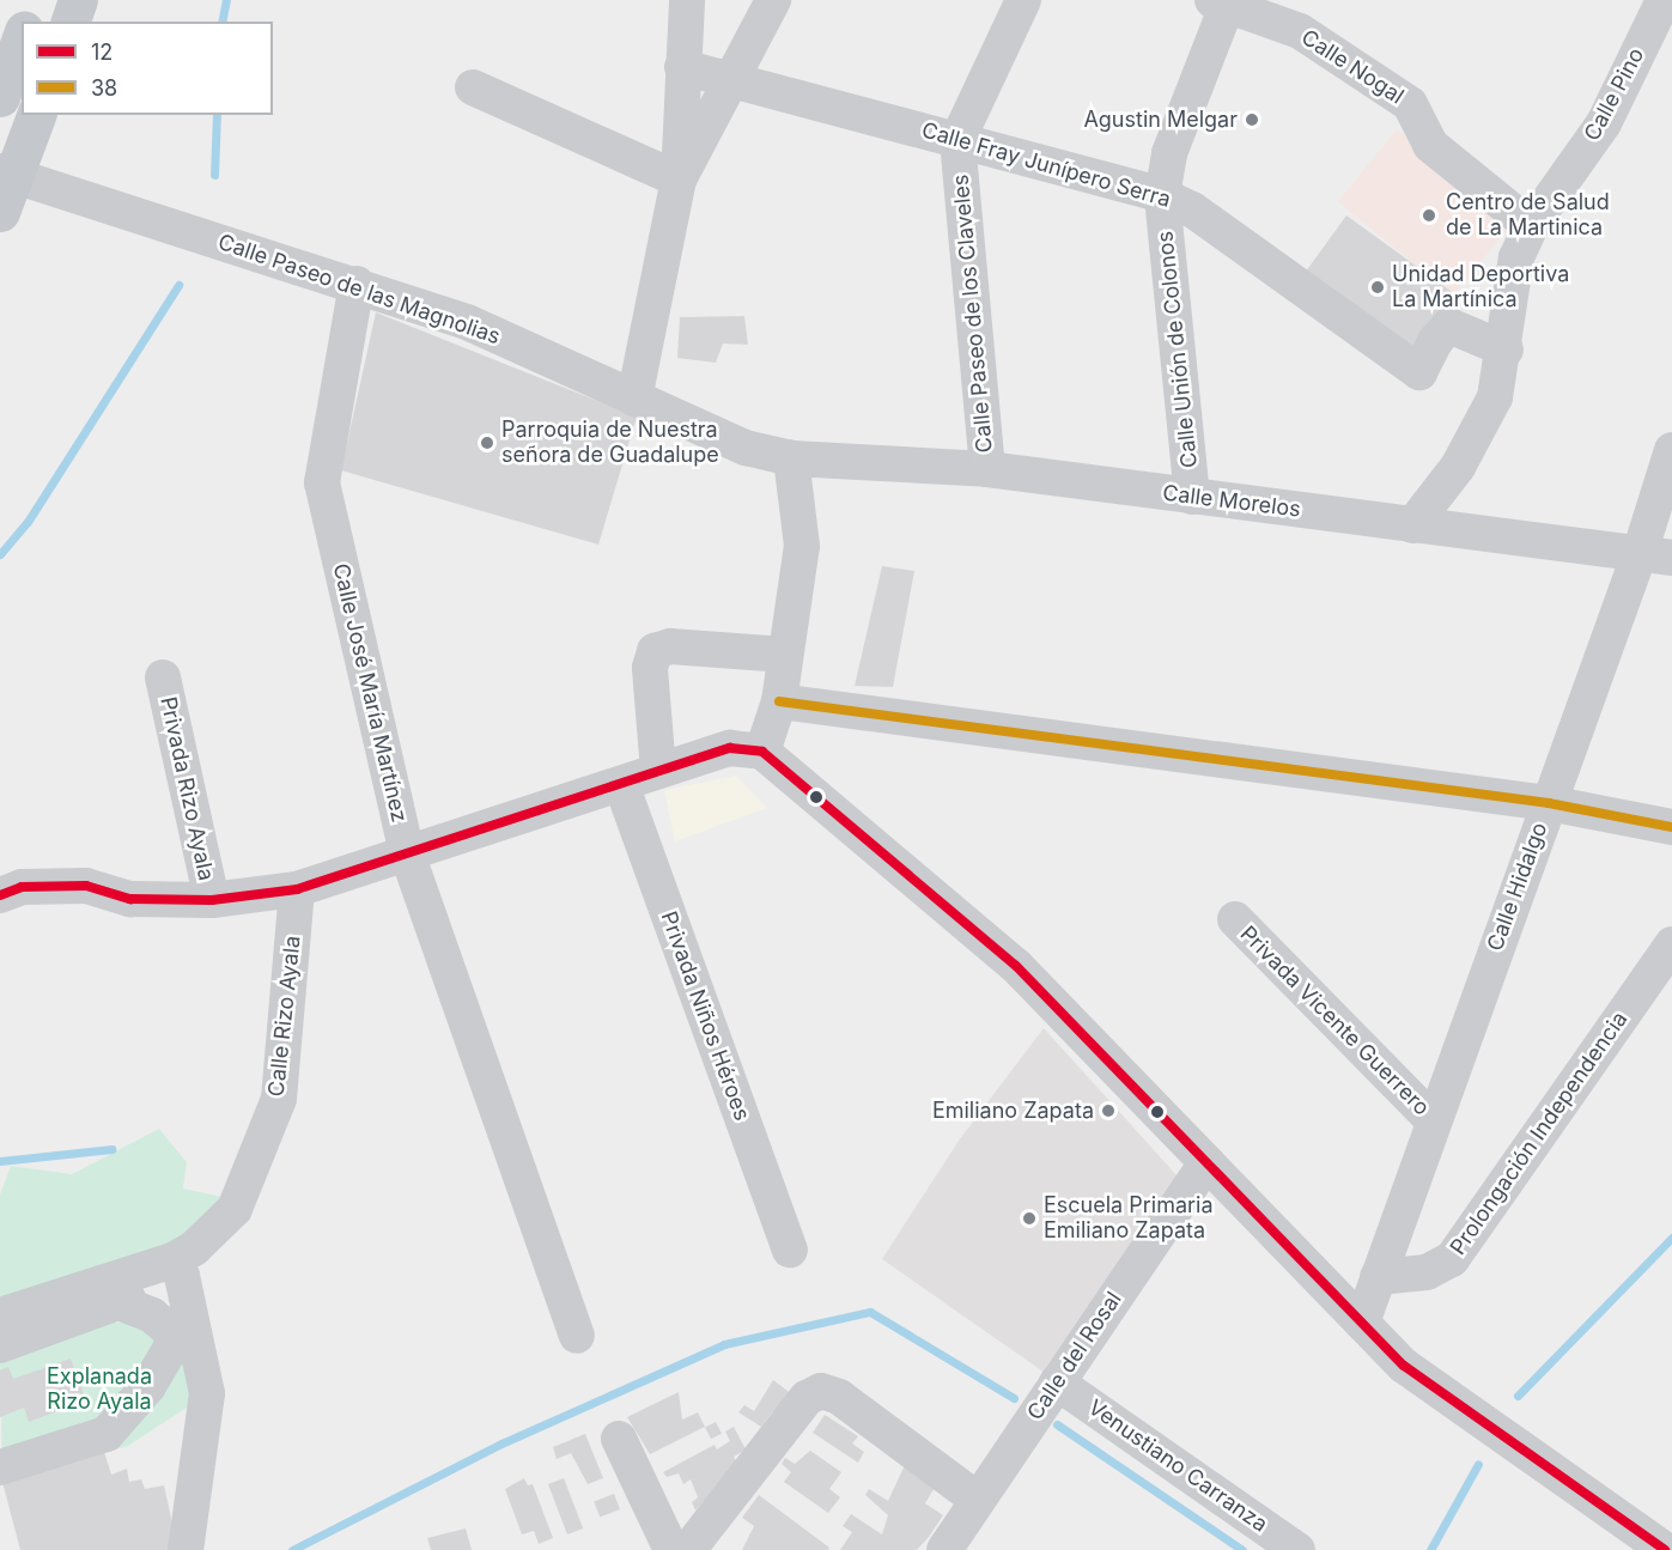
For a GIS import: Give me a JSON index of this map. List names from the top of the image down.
{
  "streets": {
    "street": [
      "Calle Nogal",
      "Calle Pino",
      "Calle Fray Junípero Serra",
      "Calle Paseo de las Magnolias",
      "Calle Paseo de los Claveles",
      "Calle Unión de Colonos",
      "Calle Morelos",
      "Calle José María Martínez",
      "Privada Rizo Ayala",
      "Calle Hidalgo",
      "Calle Rizo Ayala",
      "Privada Niños Héroes",
      "Privada Vicente Guerrero",
      "Prolongación Independencia",
      "Calle del Rosal",
      "Venustiano Carranza"
    ]
  },
  "crossings": [
    ["Calle Nogal", "Calle Pino"],
    ["Calle Nogal", "Calle Unión de Colonos"],
    ["Calle Pino", "Calle Fray Junípero Serra"],
    ["Calle Pino", "Calle Morelos"],
    ["Calle Fray Junípero Serra", "Calle Paseo de los Claveles"],
    ["Calle Fray Junípero Serra", "Calle Unión de Colonos"],
    ["Calle Paseo de las Magnolias", "Calle Morelos"],
    ["Calle Paseo de las Magnolias", "Calle José María Martínez"],
    ["Calle Paseo de los Claveles", "Calle Morelos"],
    ["Calle Unión de Colonos", "Calle Morelos"],
    ["Calle Morelos", "Calle Hidalgo"],
    ["Calle Hidalgo", "Privada Vicente Guerrero"],
    ["Calle Hidalgo", "Prolongación Independencia"],
    ["Calle del Rosal", "Venustiano Carranza"]
  ],
  "parks": ["Explanada Rizo Ayala"],
  "places": [
    "Agustin Melgar",
    "Centro de Salud de La Martinica",
    "Unidad Deportiva La Martínica",
    "Parroquia de Nuestra señora de Guadalupe",
    "Emiliano Zapata",
    "Escuela Primaria Emiliano Zapata"
  ],
  "lines": ["transit line 38", "transit line 12"],
  "legend": ["12", "38"]
}
